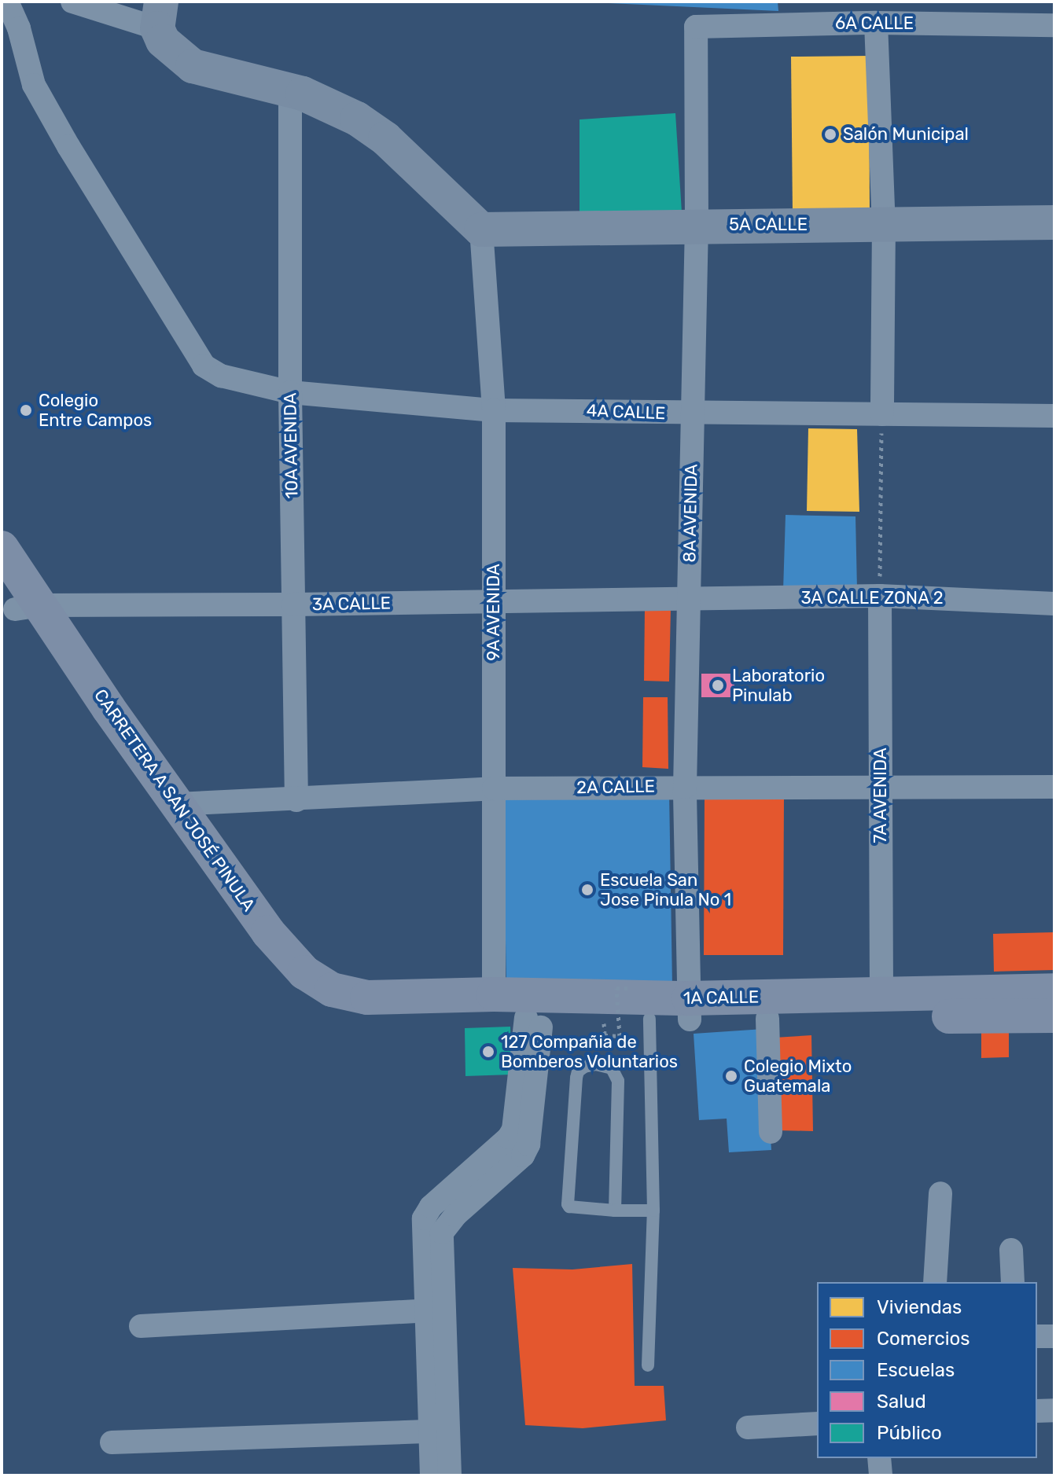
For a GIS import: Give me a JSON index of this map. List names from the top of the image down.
{
  "streets": {
    "main road": ["CARRETERA A SAN JOSÉ PINULA", "1A CALLE"],
    "street": [
      "6A CALLE",
      "5A CALLE",
      "4A CALLE",
      "10A AVENIDA",
      "8A AVENIDA",
      "3A CALLE ZONA 2",
      "3A CALLE",
      "9A AVENIDA",
      "2A CALLE",
      "7A AVENIDA"
    ]
  },
  "crossings": [
    ["6A CALLE", "8A AVENIDA"],
    ["5A CALLE", "8A AVENIDA"],
    ["5A CALLE", "9A AVENIDA"],
    ["4A CALLE", "10A AVENIDA"],
    ["4A CALLE", "8A AVENIDA"],
    ["4A CALLE", "9A AVENIDA"],
    ["10A AVENIDA", "3A CALLE"],
    ["10A AVENIDA", "2A CALLE"],
    ["8A AVENIDA", "3A CALLE ZONA 2"],
    ["8A AVENIDA", "3A CALLE"],
    ["8A AVENIDA", "2A CALLE"],
    ["8A AVENIDA", "1A CALLE"],
    ["3A CALLE ZONA 2", "3A CALLE"],
    ["3A CALLE ZONA 2", "7A AVENIDA"],
    ["3A CALLE", "9A AVENIDA"],
    ["3A CALLE", "CARRETERA A SAN JOSÉ PINULA"],
    ["9A AVENIDA", "2A CALLE"],
    ["9A AVENIDA", "1A CALLE"],
    ["2A CALLE", "7A AVENIDA"],
    ["2A CALLE", "CARRETERA A SAN JOSÉ PINULA"],
    ["7A AVENIDA", "1A CALLE"],
    ["CARRETERA A SAN JOSÉ PINULA", "1A CALLE"]
  ],
  "places": [
    "Salón Municipal",
    "Colegio Entre Campos",
    "Laboratorio Pinulab",
    "Escuela San Jose Pinula No 1",
    "127 Compañia de Bomberos Voluntarios",
    "Colegio Mixto Guatemala"
  ],
  "legend": [
    "Viviendas",
    "Comercios",
    "Escuelas",
    "Salud",
    "Público"
  ]
}
